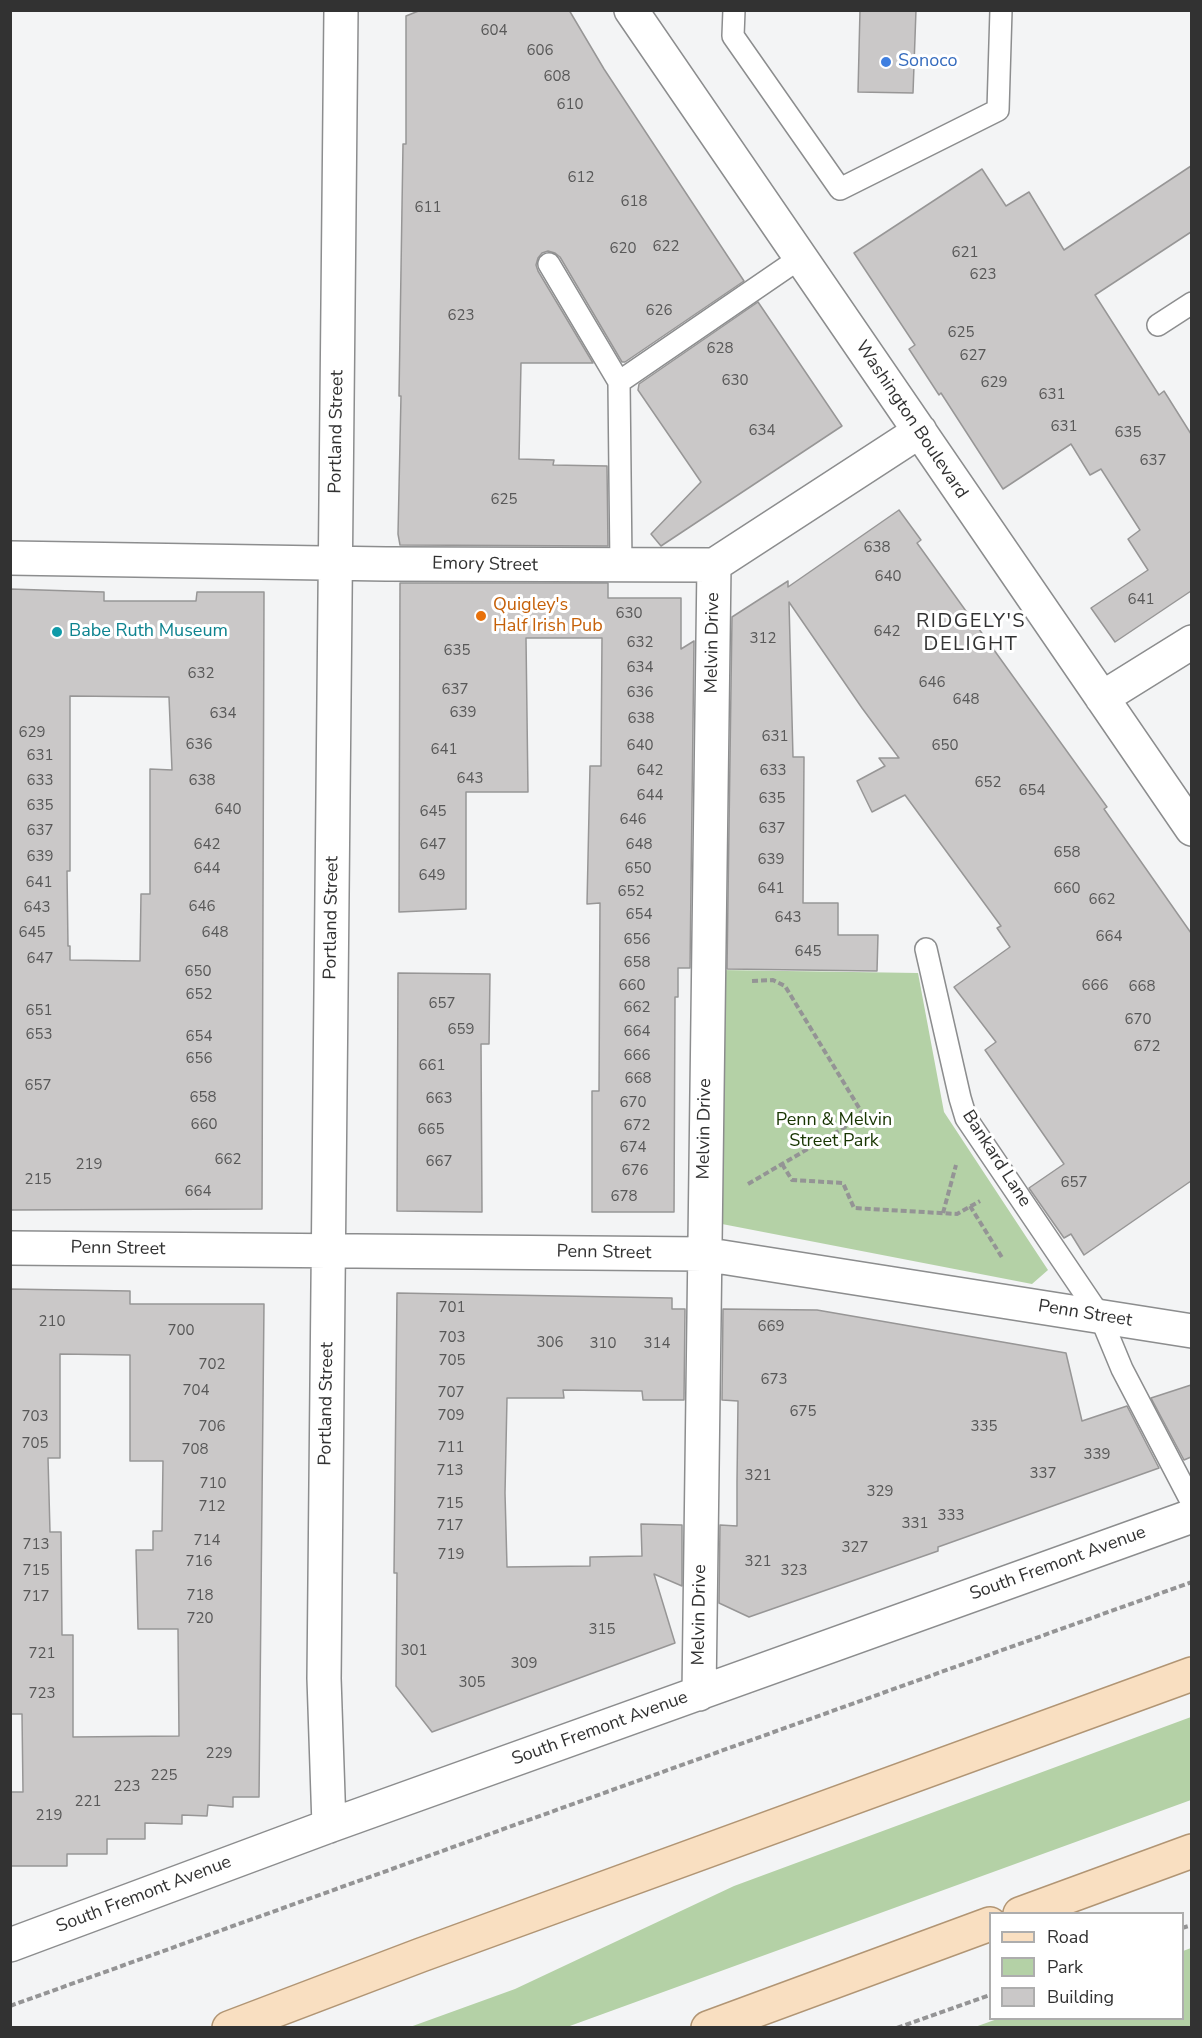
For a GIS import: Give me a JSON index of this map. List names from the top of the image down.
{
  "streets": {
    "street": [
      "Washington Boulevard",
      "Portland Street",
      "Emory Street",
      "Melvin Drive",
      "Penn Street",
      "South Fremont Avenue"
    ],
    "lane": ["Bankard Lane"]
  },
  "crossings": [
    ["Portland Street", "Emory Street"],
    ["Portland Street", "Penn Street"],
    ["Portland Street", "South Fremont Avenue"],
    ["Emory Street", "Melvin Drive"],
    ["Melvin Drive", "Penn Street"],
    ["Melvin Drive", "South Fremont Avenue"],
    ["Bankard Lane", "Penn Street"]
  ],
  "districts": ["RIDGELY'S DELIGHT"],
  "parks": ["Penn & Melvin Street Park"],
  "places": ["Sonoco", "Quigley's Half Irish Pub", "Babe Ruth Museum"],
  "house_numbers": [
    "604",
    "606",
    "608",
    "610",
    "612",
    "618",
    "611",
    "622",
    "620",
    "621",
    "623",
    "626",
    "623",
    "625",
    "628",
    "627",
    "630",
    "629",
    "631",
    "631",
    "634",
    "635",
    "637",
    "625",
    "638",
    "640",
    "641",
    "630",
    "642",
    "312",
    "632",
    "635",
    "634",
    "632",
    "646",
    "637",
    "636",
    "648",
    "639",
    "634",
    "638",
    "629",
    "631",
    "636",
    "640",
    "650",
    "641",
    "631",
    "642",
    "633",
    "643",
    "633",
    "638",
    "652",
    "654",
    "644",
    "635",
    "635",
    "640",
    "645",
    "646",
    "637",
    "637",
    "642",
    "647",
    "648",
    "658",
    "639",
    "639",
    "644",
    "650",
    "649",
    "641",
    "641",
    "660",
    "652",
    "662",
    "646",
    "643",
    "654",
    "643",
    "645",
    "648",
    "664",
    "656",
    "645",
    "647",
    "658",
    "650",
    "660",
    "666",
    "668",
    "652",
    "657",
    "662",
    "651",
    "670",
    "659",
    "664",
    "653",
    "654",
    "672",
    "666",
    "656",
    "661",
    "668",
    "657",
    "658",
    "663",
    "670",
    "660",
    "672",
    "665",
    "674",
    "662",
    "667",
    "219",
    "676",
    "215",
    "657",
    "664",
    "678",
    "701",
    "210",
    "669",
    "700",
    "703",
    "306",
    "310",
    "314",
    "705",
    "702",
    "673",
    "704",
    "707",
    "675",
    "709",
    "703",
    "706",
    "335",
    "705",
    "711",
    "708",
    "339",
    "713",
    "337",
    "321",
    "710",
    "329",
    "715",
    "712",
    "333",
    "331",
    "717",
    "714",
    "713",
    "327",
    "719",
    "716",
    "321",
    "715",
    "323",
    "718",
    "717",
    "720",
    "315",
    "301",
    "721",
    "309",
    "305",
    "723",
    "229",
    "225",
    "223",
    "221",
    "219"
  ],
  "legend": ["Road", "Park", "Building"]
}
